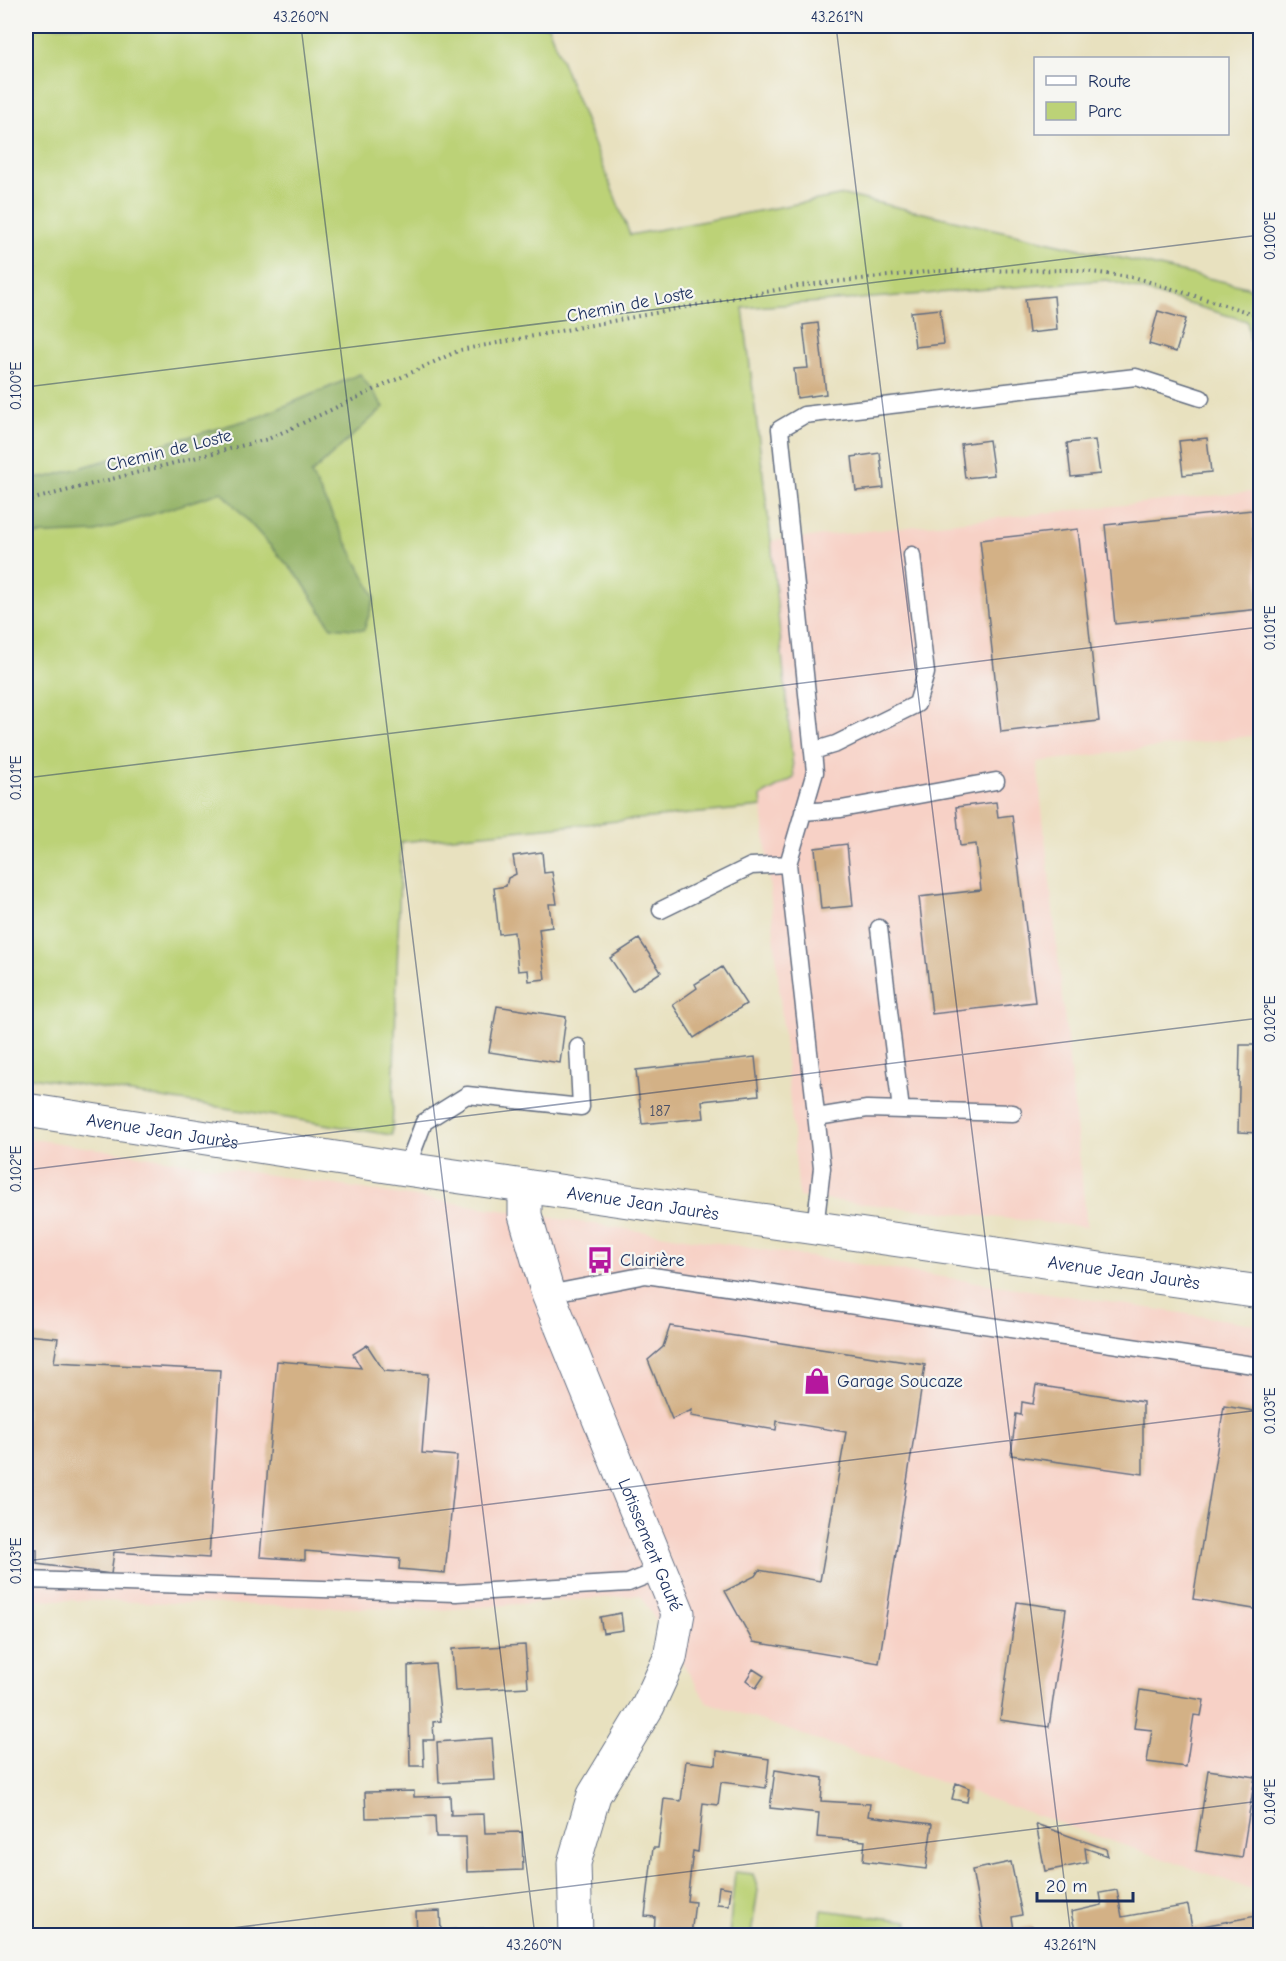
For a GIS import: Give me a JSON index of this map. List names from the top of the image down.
{
  "streets": {
    "main road": ["Avenue Jean Jaurès", "Lotissement Gauté"],
    "path": ["Chemin de Loste"]
  },
  "crossings": [
    ["Avenue Jean Jaurès", "Lotissement Gauté"]
  ],
  "places": {
    "bus stop": ["Clairière"],
    "shop": ["Garage Soucaze"]
  },
  "house_numbers": ["187"],
  "legend": ["Route", "Parc"],
  "scale_bar": "20 m",
  "coordinates": [
    "43.260°N",
    "43.261°N",
    "0.100°E",
    "0.101°E",
    "0.102°E",
    "0.103°E",
    "0.104°E"
  ]
}
